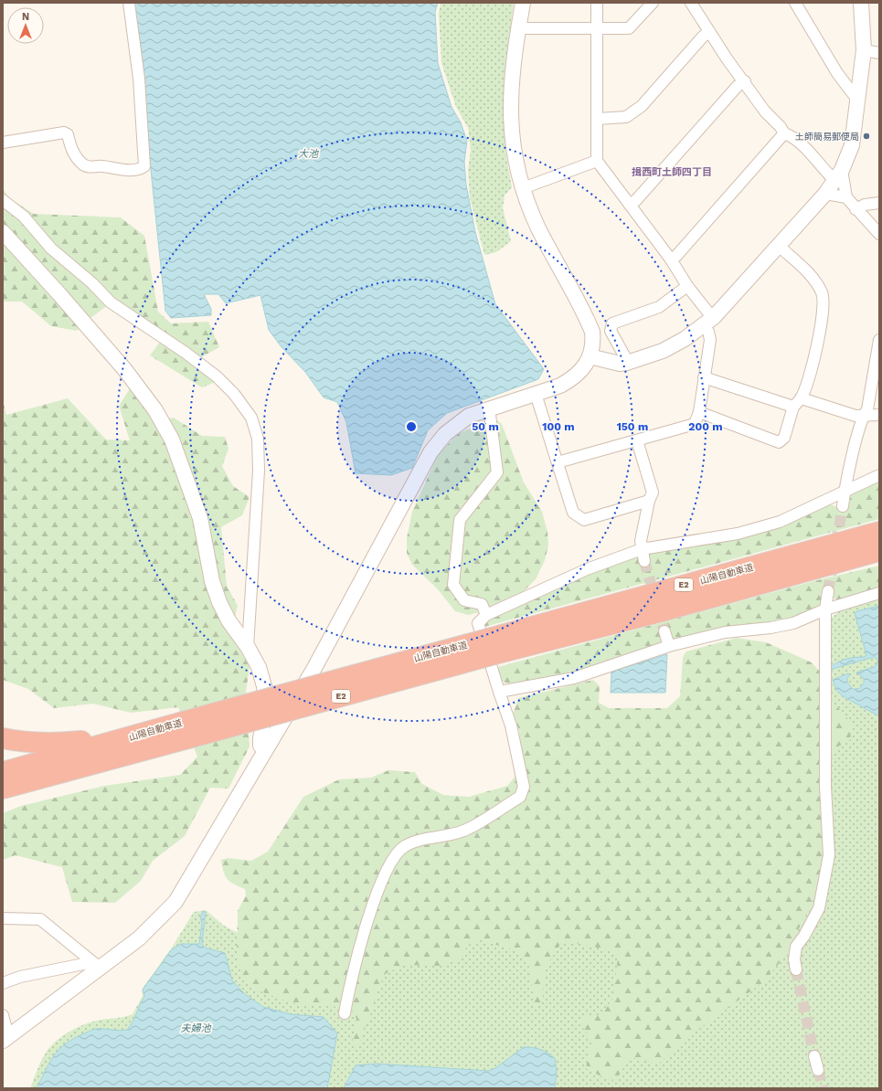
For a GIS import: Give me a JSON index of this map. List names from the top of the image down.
{
  "streets": {
    "highway": ["山陽自動車道", "E2"]
  },
  "districts": ["揖西町土師四丁目"],
  "water": ["大池", "夫婦池"],
  "places": ["土師簡易郵便局"],
  "north": "top",
  "rings": [
    "50 m",
    "100 m",
    "150 m",
    "200 m"
  ]
}
